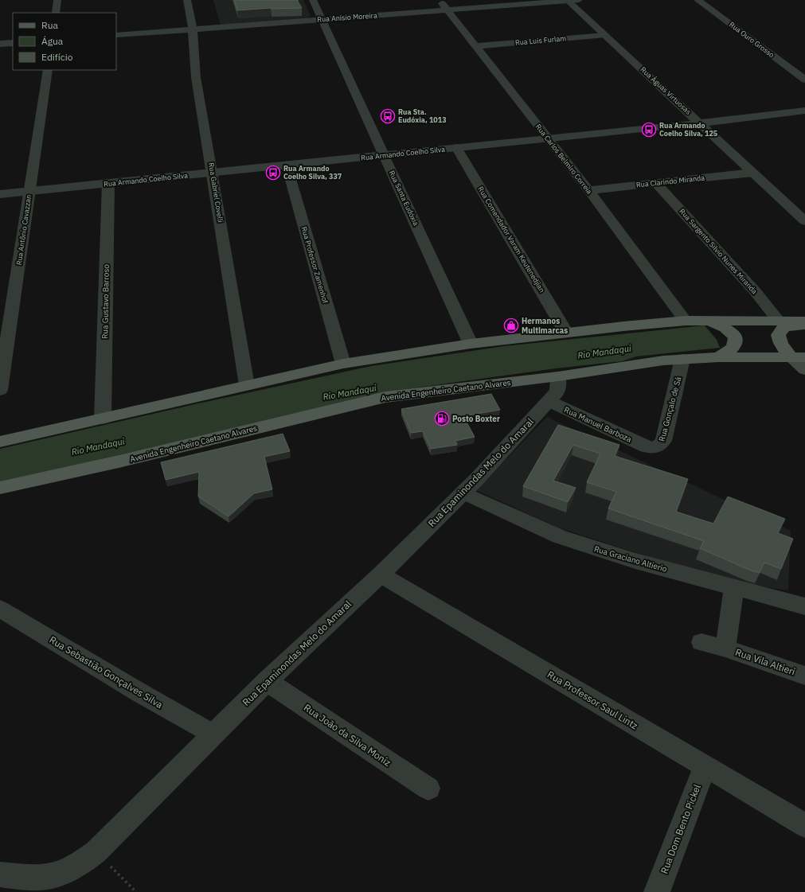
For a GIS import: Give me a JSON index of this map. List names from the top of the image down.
{
  "streets": {
    "main road": ["Avenida Engenheiro Caetano Alvares"],
    "street": [
      "Rua Anísio Moreira",
      "Rua Ouro Grosso",
      "Rua Luis Furlam",
      "Rua Águas Virtuosas",
      "Rua Armando Coelho Silva",
      "Rua Carlos Belmiro Correia",
      "Rua Clarindo Miranda",
      "Rua Gabriel Covelli",
      "Rua Santa Eudóxia",
      "Rua Antônio Cavazzan",
      "Rua Comendador Varam Keutenedjian",
      "Rua Sargento Silvio Nunes Miranda",
      "Rua Professor Zamenhof",
      "Rua Gustavo Barroso",
      "Rua Gonçalo de Sá",
      "Rua Manuel Barboza",
      "Rua Epaminondas Melo do Amaral",
      "Rua Graciano Altierio",
      "Rua Vila Altieri",
      "Rua Sebastião Gonçalves Silva",
      "Rua Professor Saul Lintz",
      "Rua João da Silva Moniz",
      "Rua Dom Bento Pickel"
    ]
  },
  "crossings": [
    ["Rua Anísio Moreira", "Rua Águas Virtuosas"],
    ["Rua Anísio Moreira", "Rua Carlos Belmiro Correia"],
    ["Rua Anísio Moreira", "Rua Gabriel Covelli"],
    ["Rua Anísio Moreira", "Rua Santa Eudóxia"],
    ["Rua Luis Furlam", "Rua Águas Virtuosas"],
    ["Rua Luis Furlam", "Rua Carlos Belmiro Correia"],
    ["Rua Águas Virtuosas", "Rua Armando Coelho Silva"],
    ["Rua Águas Virtuosas", "Rua Clarindo Miranda"],
    ["Rua Armando Coelho Silva", "Rua Carlos Belmiro Correia"],
    ["Rua Armando Coelho Silva", "Rua Gabriel Covelli"],
    ["Rua Armando Coelho Silva", "Rua Santa Eudóxia"],
    ["Rua Armando Coelho Silva", "Rua Antônio Cavazzan"],
    ["Rua Armando Coelho Silva", "Rua Comendador Varam Keutenedjian"],
    ["Rua Armando Coelho Silva", "Rua Professor Zamenhof"],
    ["Rua Armando Coelho Silva", "Rua Gustavo Barroso"],
    ["Rua Carlos Belmiro Correia", "Rua Clarindo Miranda"],
    ["Rua Clarindo Miranda", "Rua Sargento Silvio Nunes Miranda"],
    ["Avenida Engenheiro Caetano Alvares", "Rua Gonçalo de Sá"],
    ["Avenida Engenheiro Caetano Alvares", "Rua Epaminondas Melo do Amaral"],
    ["Rua Gonçalo de Sá", "Rua Manuel Barboza"],
    ["Rua Manuel Barboza", "Rua Epaminondas Melo do Amaral"],
    ["Rua Epaminondas Melo do Amaral", "Rua Graciano Altierio"],
    ["Rua Epaminondas Melo do Amaral", "Rua Sebastião Gonçalves Silva"],
    ["Rua Epaminondas Melo do Amaral", "Rua Professor Saul Lintz"],
    ["Rua Epaminondas Melo do Amaral", "Rua João da Silva Moniz"],
    ["Rua Graciano Altierio", "Rua Vila Altieri"],
    ["Rua Professor Saul Lintz", "Rua Dom Bento Pickel"]
  ],
  "water": ["Rio Mandaqui"],
  "places": {
    "bus stop": ["Rua Sta. Eudóxia, 1013", "Rua Armando Coelho Silva, 125", "Rua Armando Coelho Silva, 337"],
    "shop": ["Hermanos Multimarcas"],
    "fuel station": ["Posto Boxter"]
  },
  "legend": ["Rua", "Água", "Edifício"]
}
